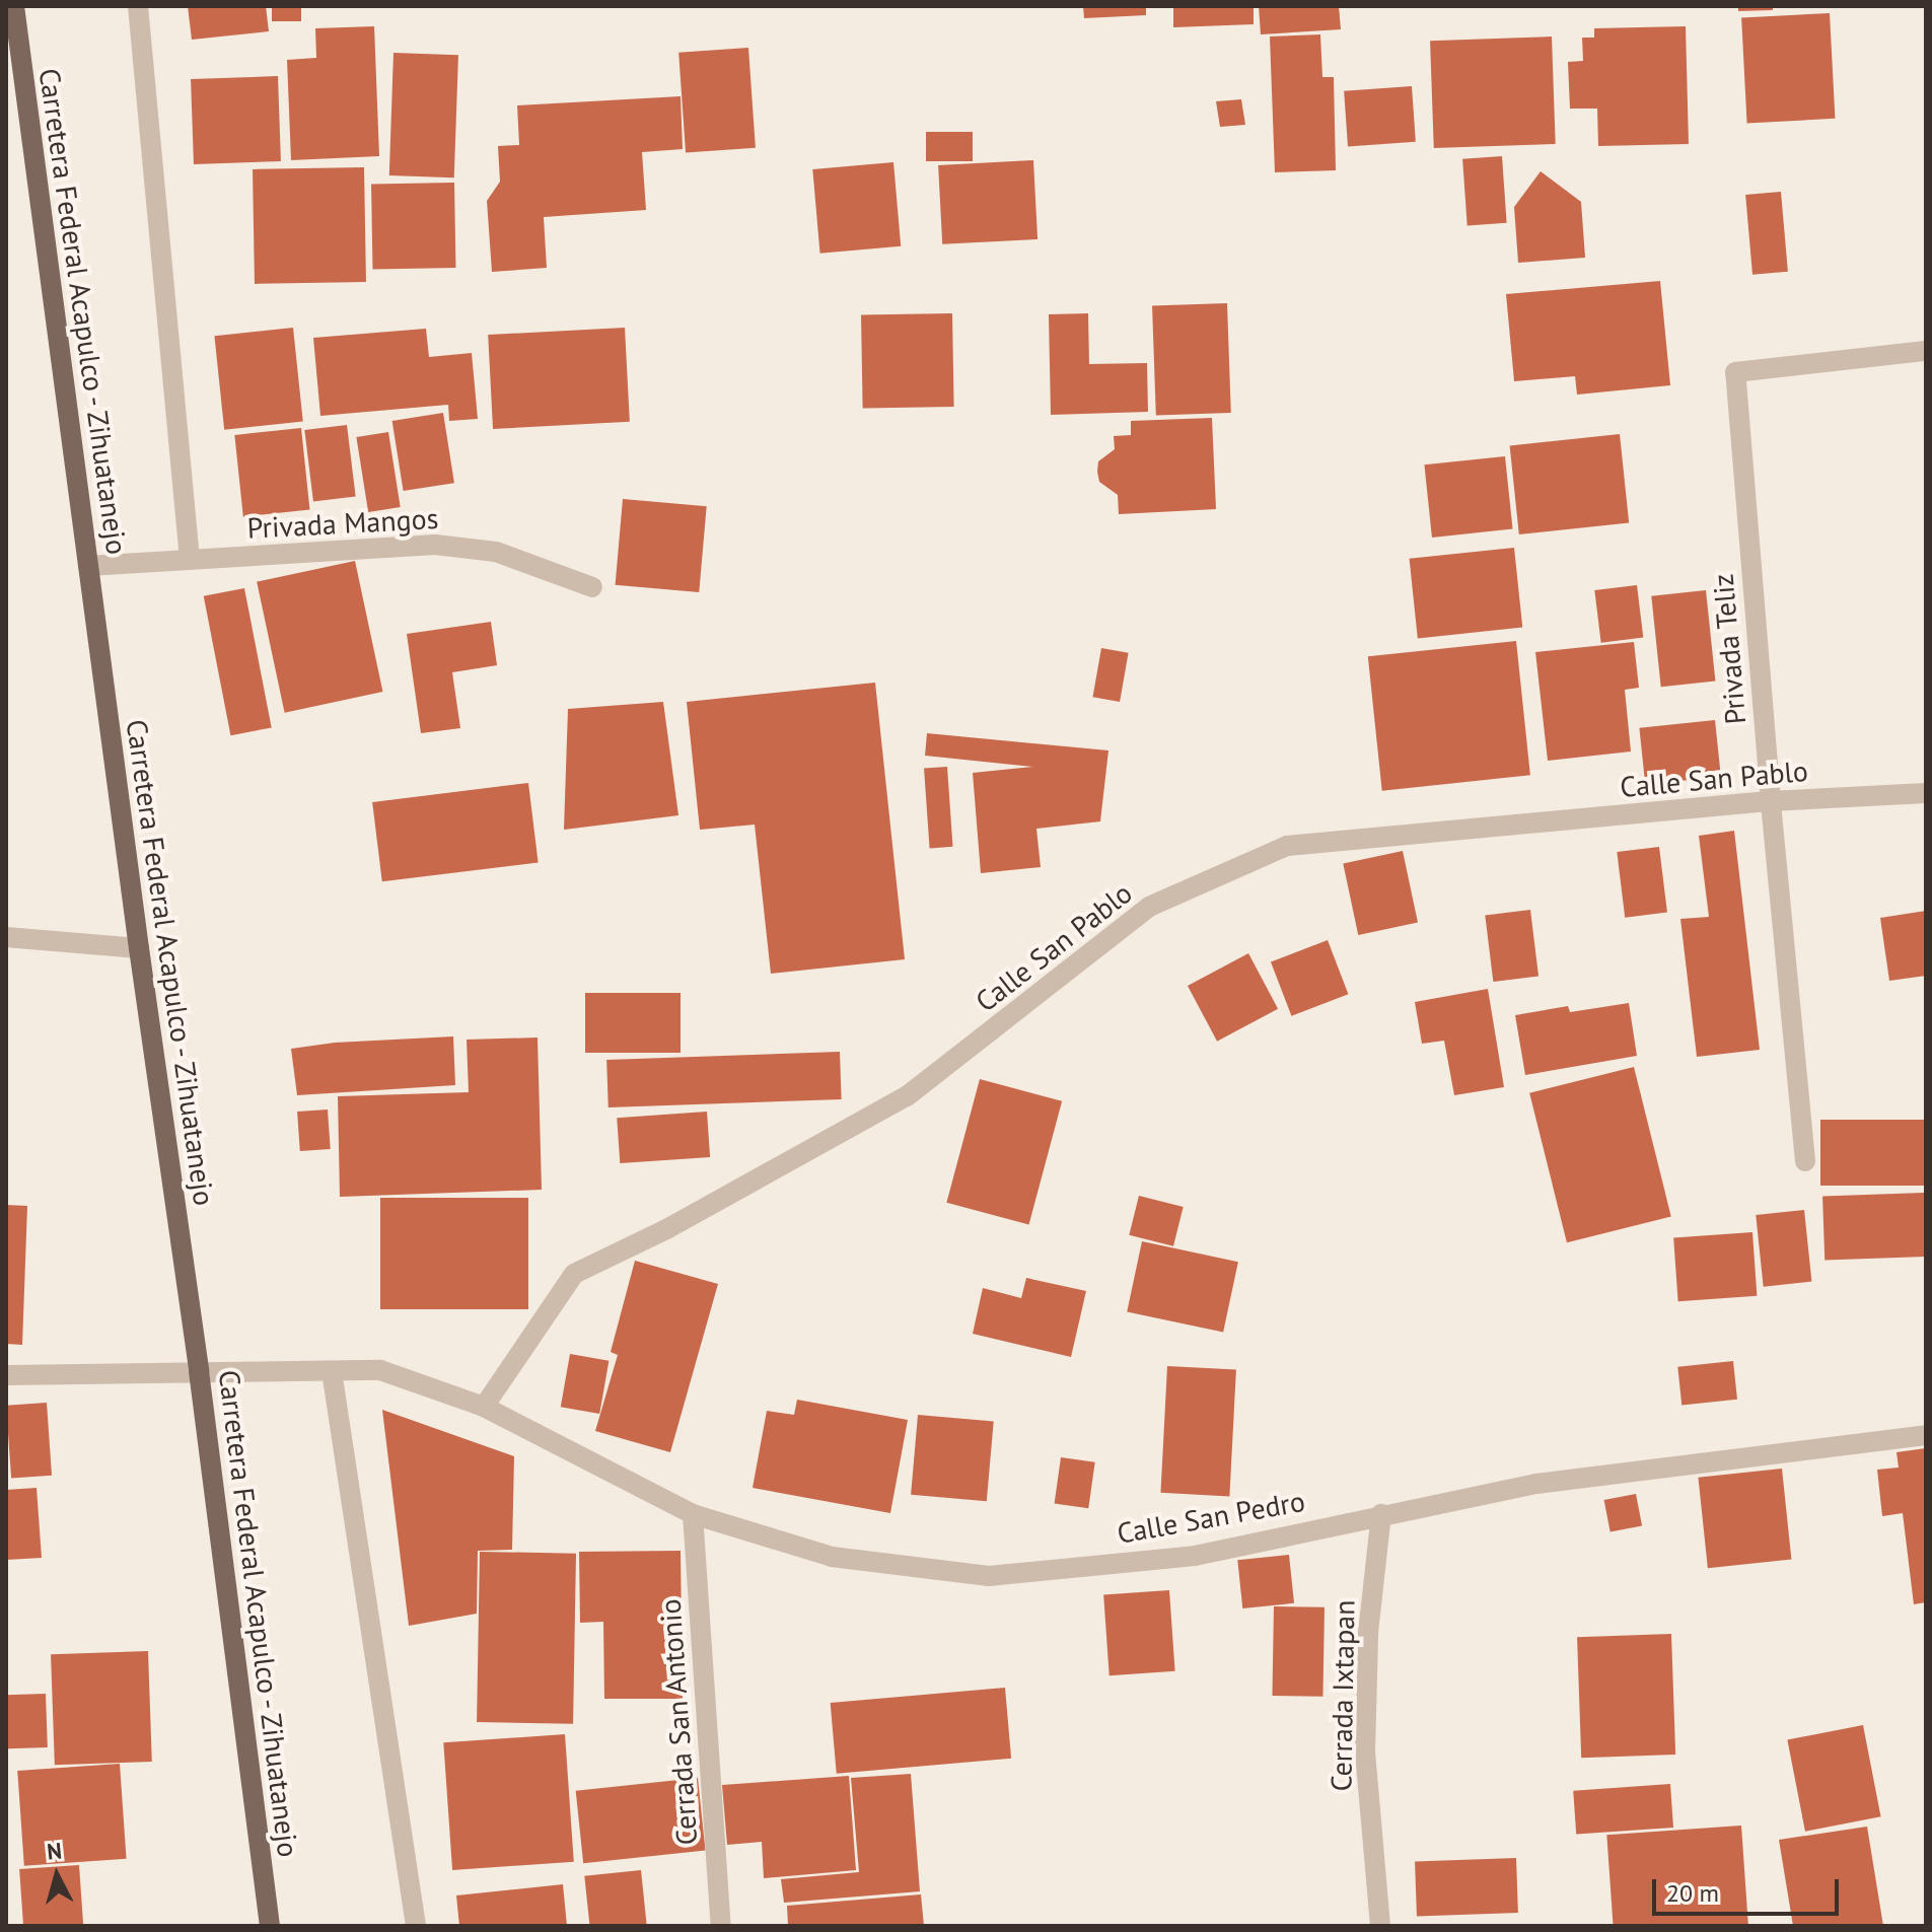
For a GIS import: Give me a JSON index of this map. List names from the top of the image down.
{
  "streets": {
    "main road": ["Carretera Federal Acapulco - Zihuatanejo"],
    "street": [
      "Privada Mangos",
      "Privada Teliz",
      "Calle San Pablo",
      "Calle San Pedro",
      "Cerrada Ixtapan",
      "Cerrada San Antonio"
    ]
  },
  "crossings": [
    ["Carretera Federal Acapulco - Zihuatanejo", "Privada Mangos"],
    ["Carretera Federal Acapulco - Zihuatanejo", "Calle San Pedro"],
    ["Privada Teliz", "Calle San Pablo"],
    ["Calle San Pablo", "Calle San Pedro"],
    ["Calle San Pedro", "Cerrada Ixtapan"],
    ["Calle San Pedro", "Cerrada San Antonio"]
  ],
  "scale_bar": "20 m",
  "north": "top"
}
